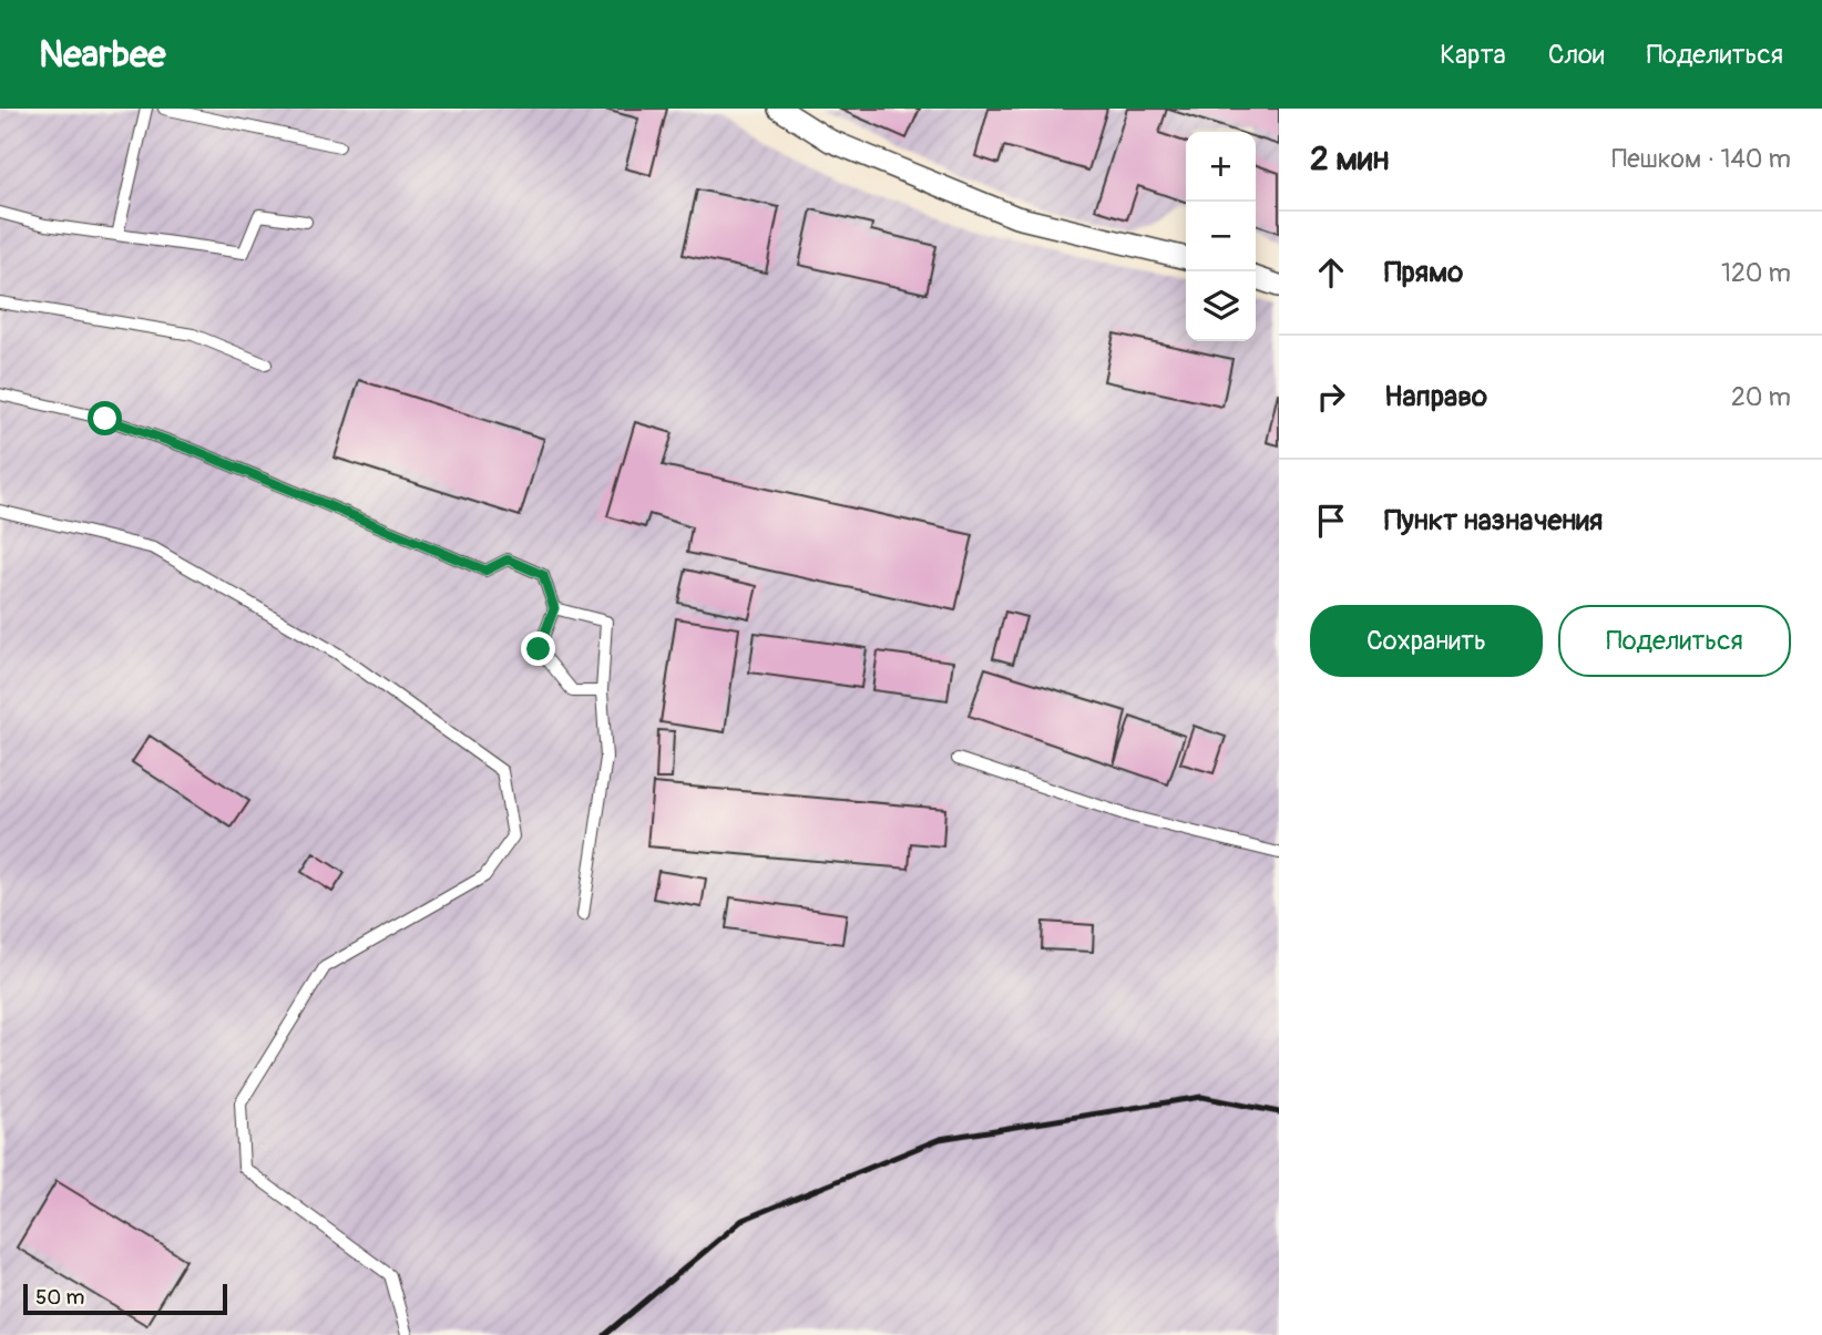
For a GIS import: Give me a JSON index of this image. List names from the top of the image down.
{
  "scale_bar": "50 m",
  "page": {
    "header": "Nearbee",
    "nav": ["Карта", "Слои", "Поделиться"],
    "heading": ["2 мин", "Пешком · 140 m"],
    "map_buttons": ["+", "−"],
    "list": [
      ["Прямо", "120 m"],
      ["Направо", "20 m"],
      "Пункт назначения"
    ],
    "buttons": ["Сохранить", "Поделиться"],
    "scale": "50 m"
  }
}
